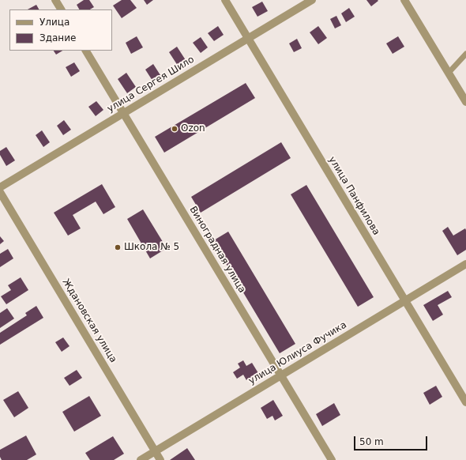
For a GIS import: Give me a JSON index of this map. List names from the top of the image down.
{
  "streets": {
    "street": [
      "улица Сергея Шило",
      "улица Панфилова",
      "Виноградная улица",
      "Ждановская улица",
      "улица Юлиуса Фучика"
    ]
  },
  "crossings": [
    ["улица Сергея Шило", "улица Панфилова"],
    ["улица Сергея Шило", "Виноградная улица"],
    ["улица Панфилова", "улица Юлиуса Фучика"],
    ["Виноградная улица", "улица Юлиуса Фучика"],
    ["Ждановская улица", "улица Юлиуса Фучика"]
  ],
  "places": ["Ozon", "Школа № 5"],
  "legend": ["Улица", "Здание"],
  "scale_bar": "50 m"
}
